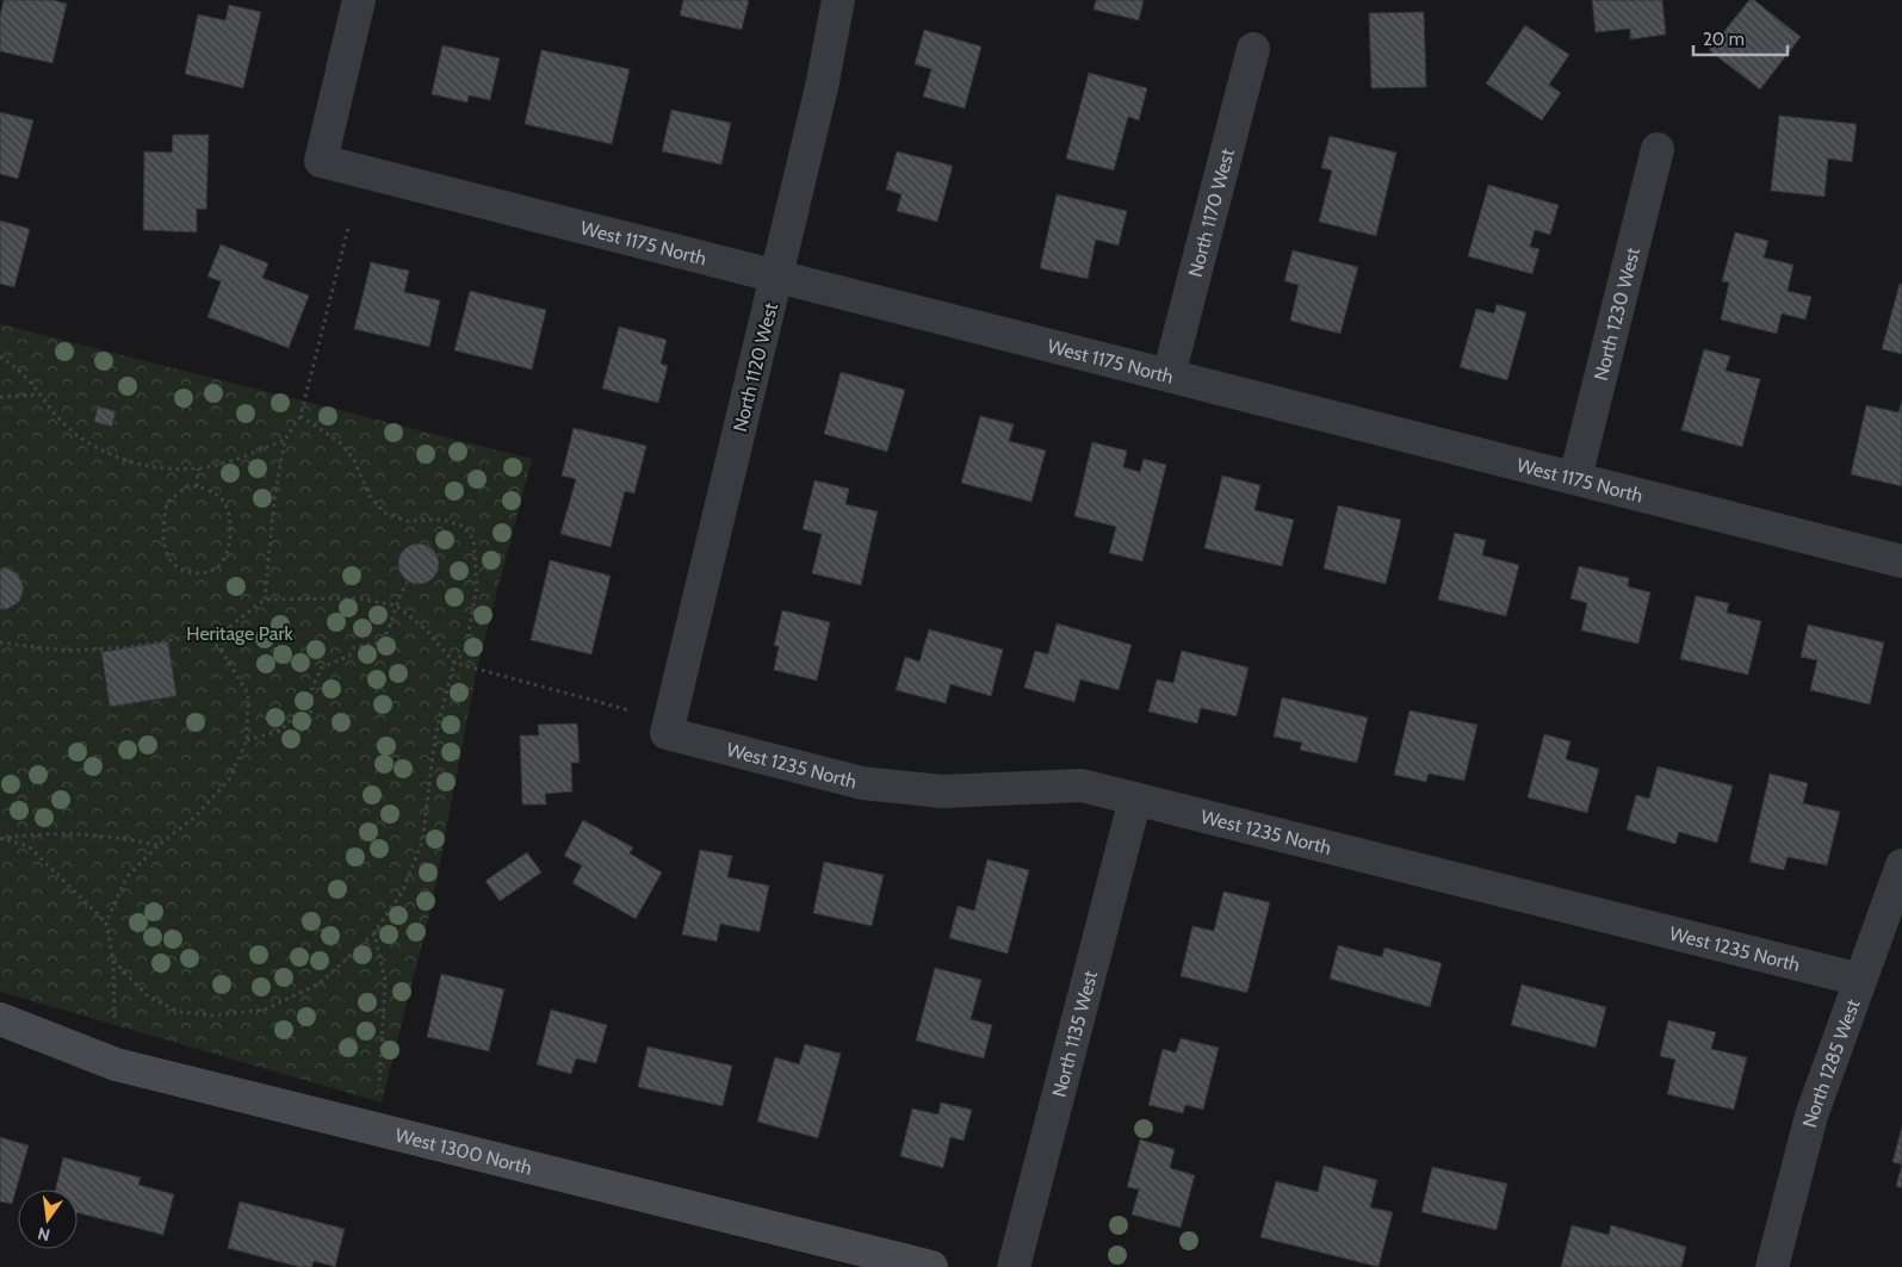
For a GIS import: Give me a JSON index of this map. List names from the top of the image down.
{
  "streets": {
    "street": [
      "North 1170 West",
      "West 1175 North",
      "North 1230 West",
      "North 1120 West",
      "West 1235 North",
      "North 1135 West",
      "North 1285 West",
      "West 1300 North"
    ]
  },
  "crossings": [
    ["North 1170 West", "West 1175 North"],
    ["West 1175 North", "North 1230 West"],
    ["West 1175 North", "North 1120 West"],
    ["North 1120 West", "West 1235 North"],
    ["West 1235 North", "North 1135 West"],
    ["West 1235 North", "North 1285 West"]
  ],
  "parks": ["Heritage Park"],
  "scale_bar": "20 m",
  "north": "bottom"
}
